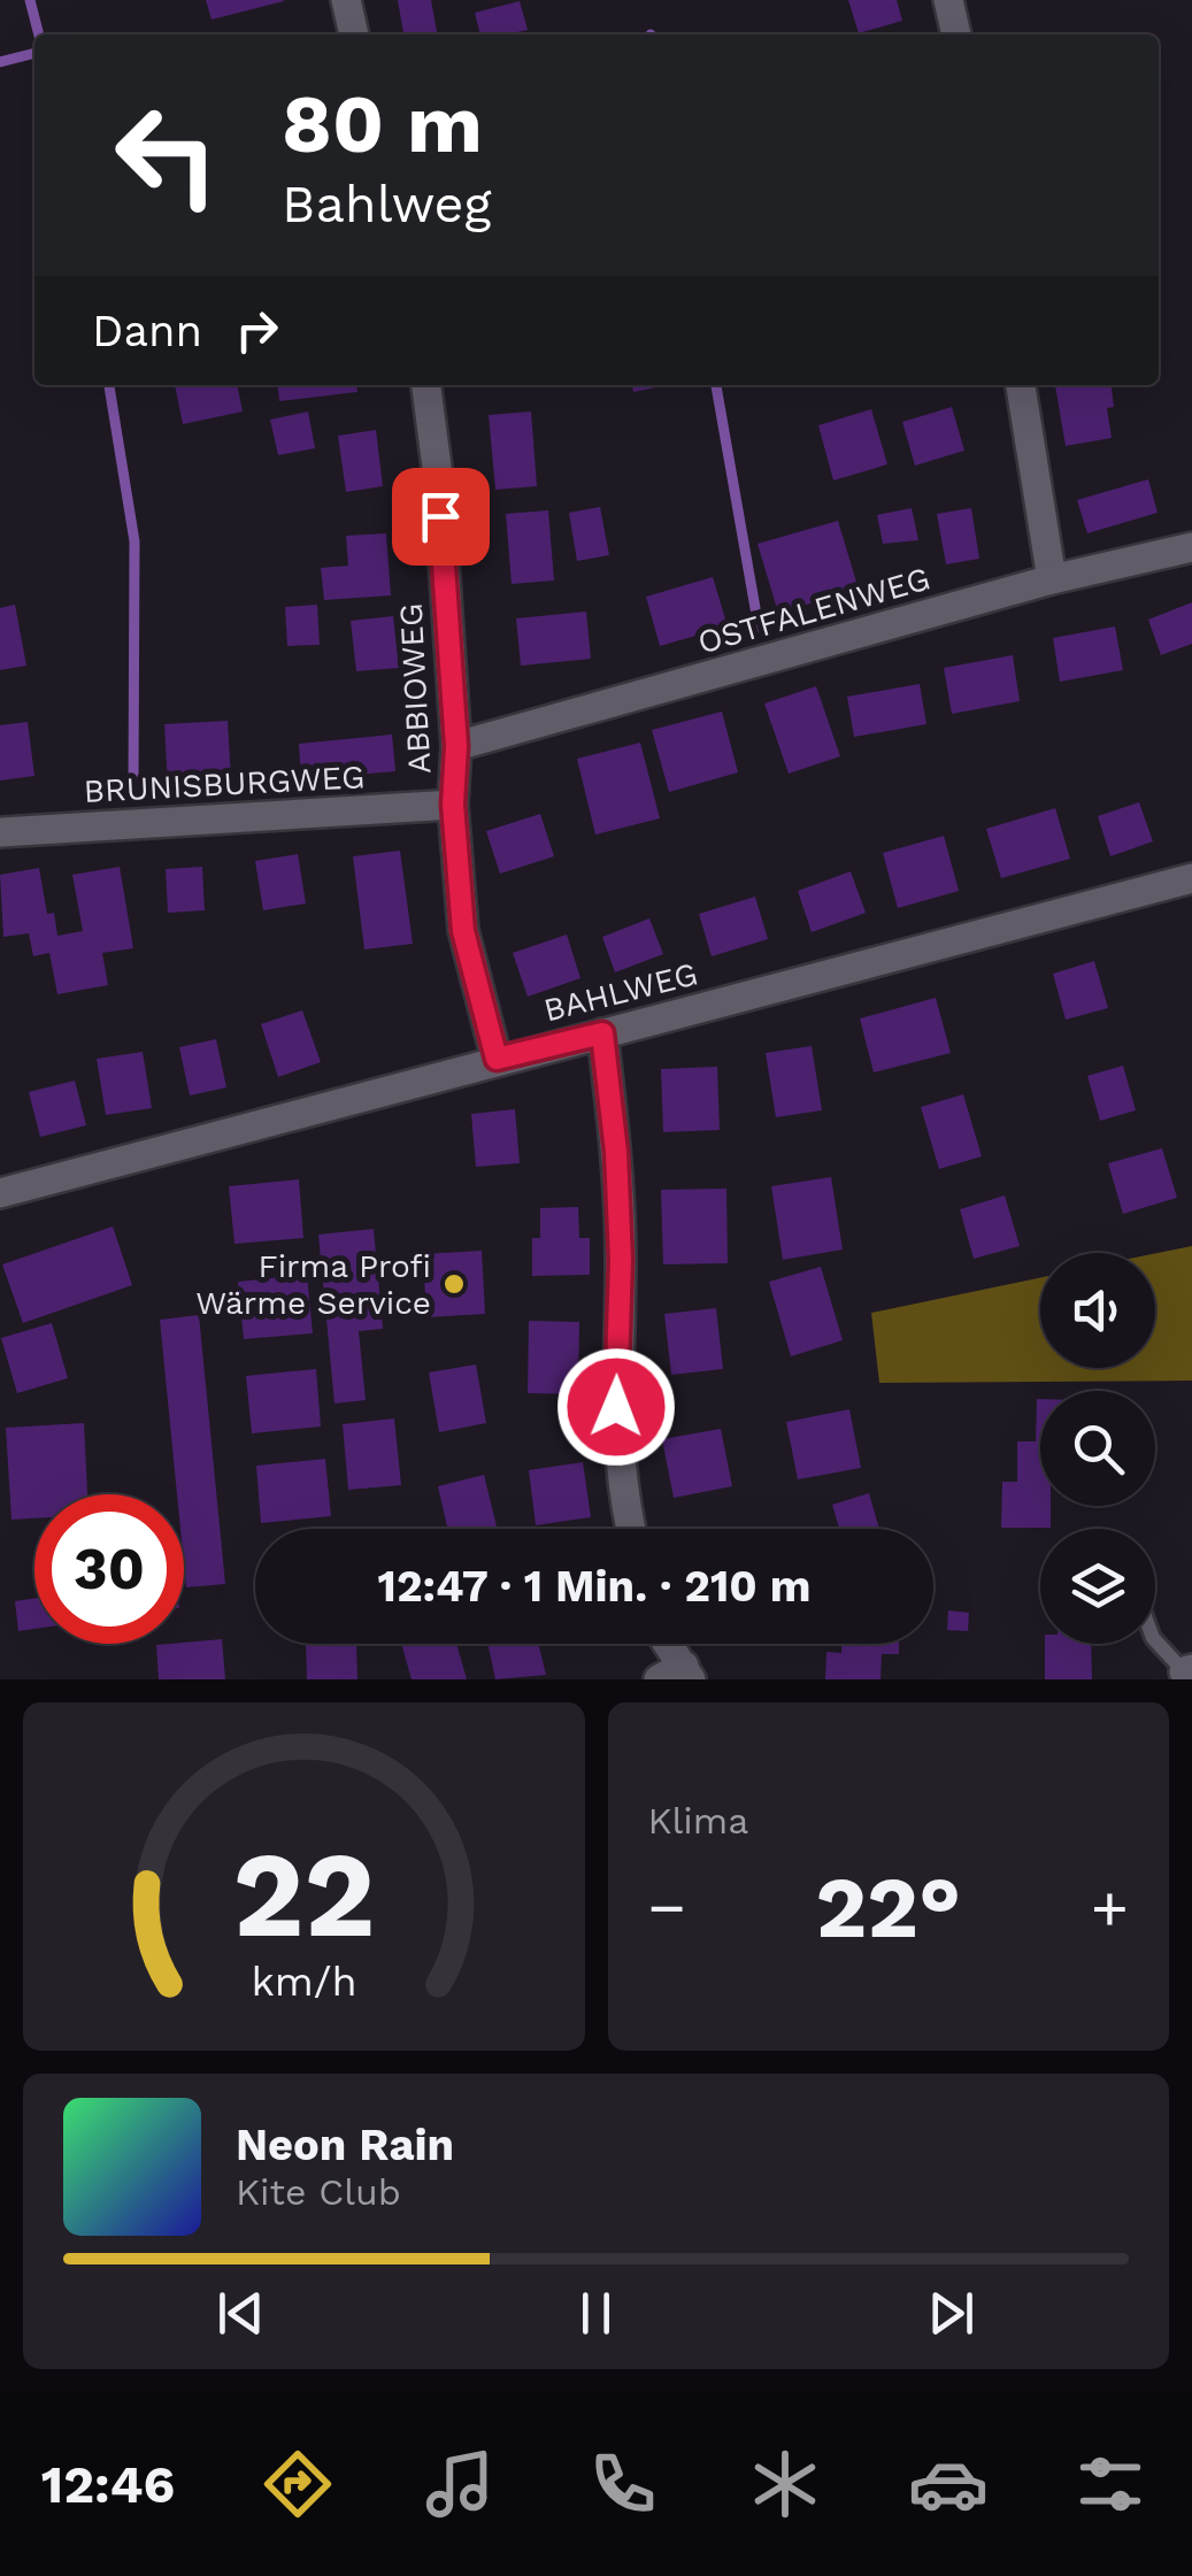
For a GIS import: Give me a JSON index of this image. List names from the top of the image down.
{
  "streets": {
    "street": [
      "OSTFALENWEG",
      "ABBIOWEG",
      "BRUNISBURGWEG",
      "BAHLWEG"
    ]
  },
  "crossings": [
    ["OSTFALENWEG", "ABBIOWEG"],
    ["ABBIOWEG", "BRUNISBURGWEG"],
    ["ABBIOWEG", "BAHLWEG"]
  ],
  "places": ["Firma Profi Wärme Service"],
  "page": {
    "turn": ["80 m", "Bahlweg"],
    "then": "Dann",
    "limit": "30",
    "trip": "12:47 · 1 Min. · 210 m",
    "tile": "Klima",
    "heat": ["−", "22°", "+"],
    "song": ["Neon Rain", "Kite Club"],
    "tabs": "12:46",
    "gauge": ["22", "km/h"]
  }
}
